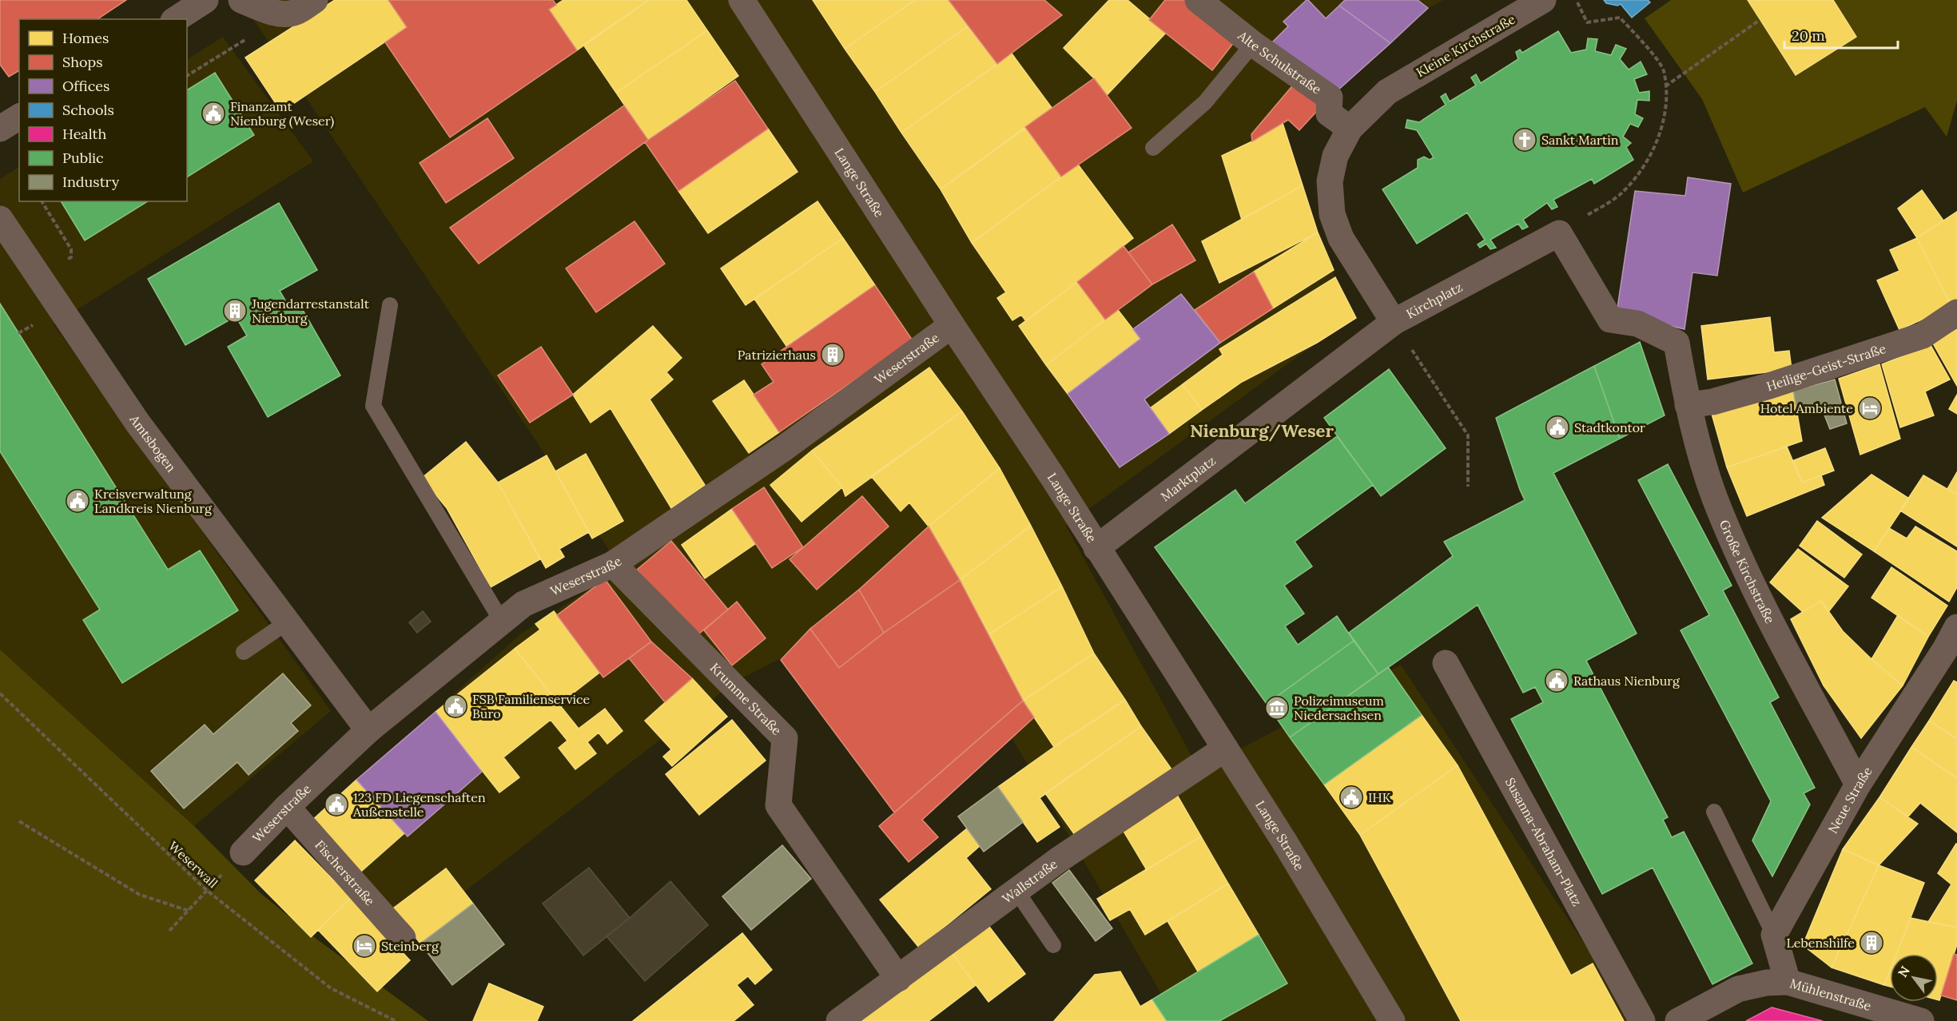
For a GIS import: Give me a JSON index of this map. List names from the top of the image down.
{
  "streets": {
    "street": [
      "Kleine Kirchstraße",
      "Alte Schulstraße",
      "Lange Straße",
      "Kirchplatz",
      "Weserstraße",
      "Heilige-Geist-Straße",
      "Amtsbogen",
      "Marktplatz",
      "Große Kirchstraße",
      "Krumme Straße",
      "Neue Straße",
      "Susanna-Abraham-Platz",
      "Fischerstraße",
      "Wallstraße",
      "Mühlenstraße"
    ],
    "path": ["Weserwall"]
  },
  "crossings": [
    ["Kleine Kirchstraße", "Kirchplatz"],
    ["Alte Schulstraße", "Kirchplatz"],
    ["Lange Straße", "Weserstraße"],
    ["Lange Straße", "Marktplatz"],
    ["Lange Straße", "Wallstraße"],
    ["Kirchplatz", "Marktplatz"],
    ["Kirchplatz", "Große Kirchstraße"],
    ["Weserstraße", "Amtsbogen"],
    ["Weserstraße", "Krumme Straße"],
    ["Weserstraße", "Fischerstraße"],
    ["Heilige-Geist-Straße", "Große Kirchstraße"],
    ["Große Kirchstraße", "Neue Straße"],
    ["Krumme Straße", "Wallstraße"]
  ],
  "districts": ["Nienburg/Weser"],
  "places": {
    "public building": [
      "Finanzamt Nienburg (Weser)",
      "Stadtkontor",
      "Kreisverwaltung Landkreis Nienburg",
      "Rathaus Nienburg",
      "FSB Familienservice Büro",
      "IHK",
      "123 FD Liegenschaften Außenstelle"
    ],
    "church": ["Sankt Martin"],
    "building": ["Jugendarrestanstalt Nienburg", "Patrizierhaus", "Lebenshilfe"],
    "hotel": ["Hotel Ambiente", "Steinberg"],
    "museum": ["Polizeimuseum Niedersachsen"]
  },
  "legend": [
    "Homes",
    "Shops",
    "Offices",
    "Schools",
    "Health",
    "Public",
    "Industry"
  ],
  "scale_bar": "20 m",
  "north": "top left"
}
